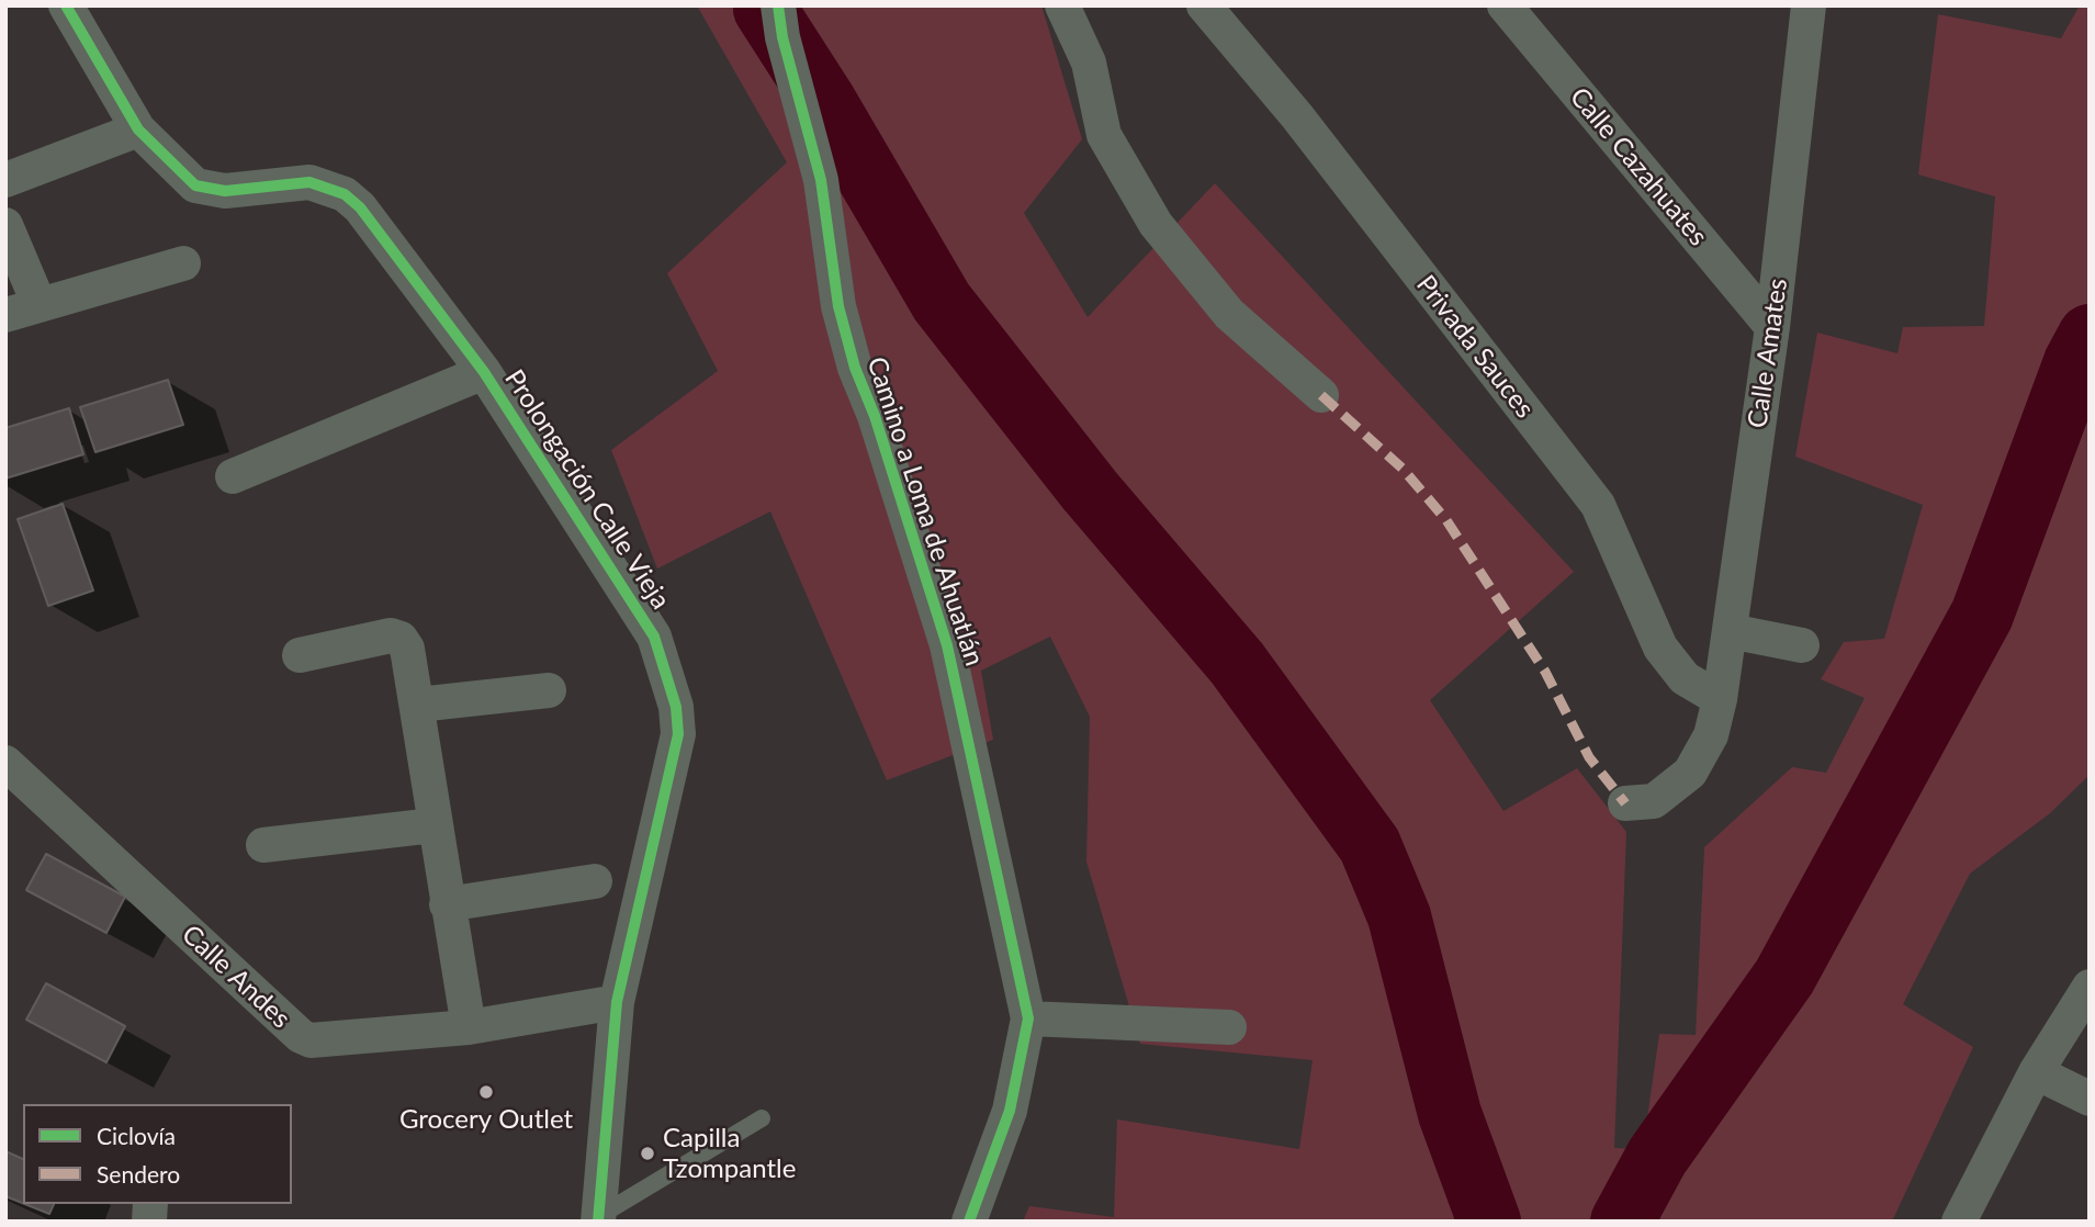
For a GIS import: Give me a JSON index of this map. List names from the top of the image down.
{
  "streets": {
    "street": [
      "Calle Cazahuates",
      "Privada Sauces",
      "Calle Amates",
      "Prolongación Calle Vieja",
      "Camino a Loma de Ahuatlán",
      "Calle Andes"
    ]
  },
  "crossings": [
    ["Calle Cazahuates", "Calle Amates"],
    ["Privada Sauces", "Calle Amates"],
    ["Prolongación Calle Vieja", "Calle Andes"]
  ],
  "places": ["Grocery Outlet", "Capilla Tzompantle"],
  "legend": ["Ciclovía", "Sendero"]
}
